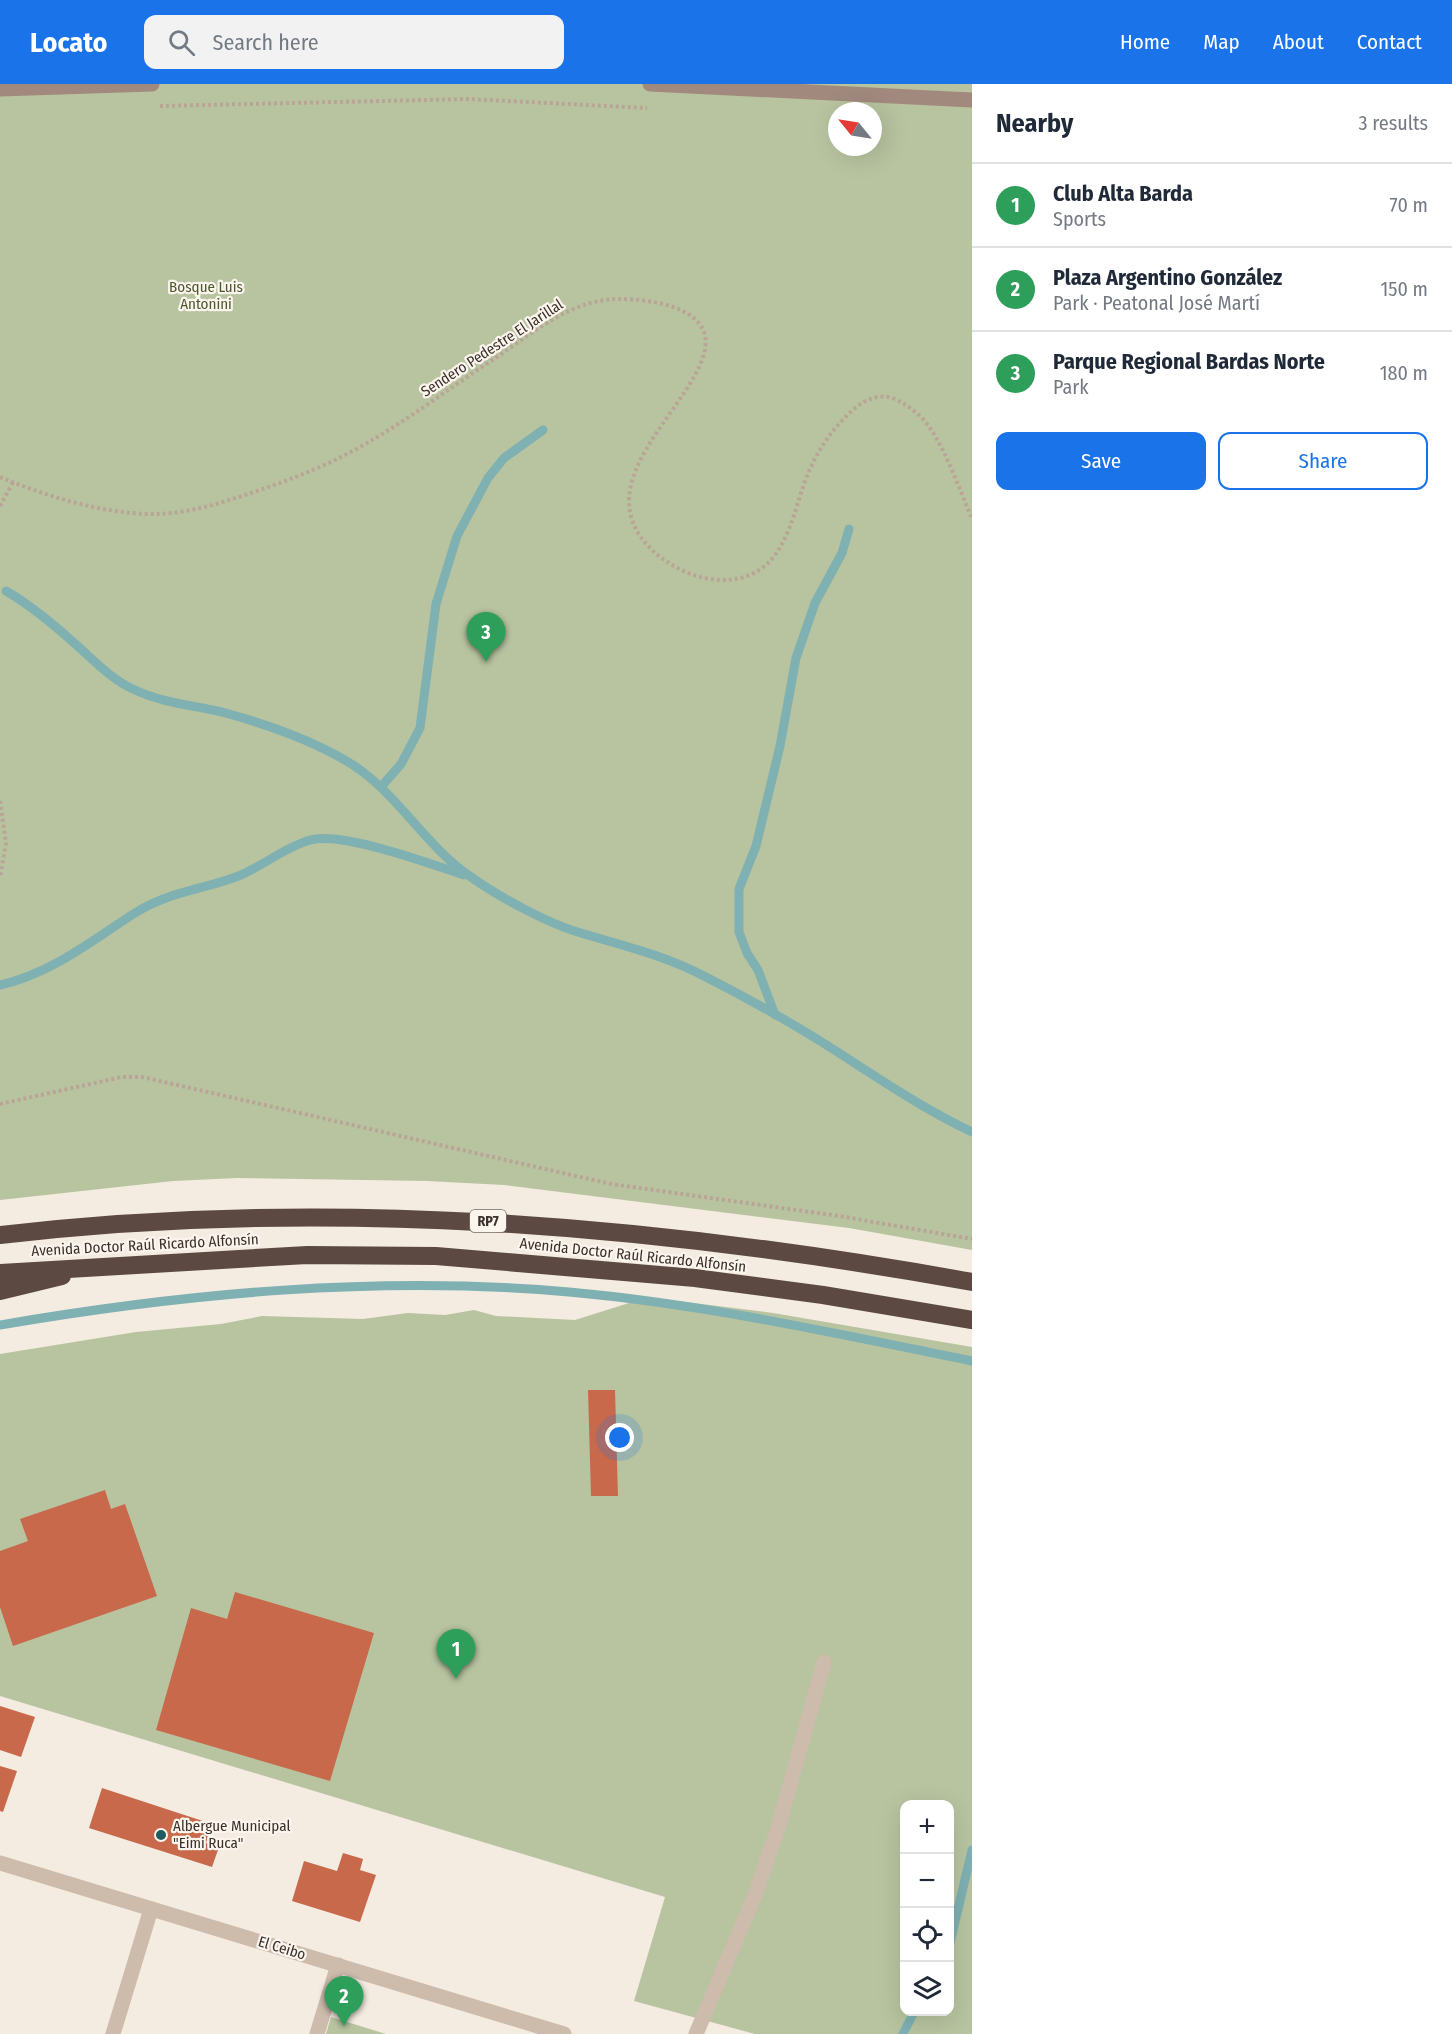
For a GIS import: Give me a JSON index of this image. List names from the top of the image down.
{
  "streets": {
    "highway": ["RP7", "Avenida Doctor Raúl Ricardo Alfonsín"],
    "street": ["El Ceibo"],
    "path": ["Sendero Pedestre El Jarillal"]
  },
  "parks": ["Bosque Luis Antonini"],
  "places": ["Albergue Municipal \"Eimi Ruca\""],
  "north": "top left",
  "page": {
    "header": "Locato",
    "search": "Search here",
    "nav": [
      "Home",
      "Map",
      "About",
      "Contact"
    ],
    "heading": ["Nearby", "3 results"],
    "list": [
      {
        "mark": "1",
        "name": "Club Alta Barda",
        "note": "Sports",
        "value": "70 m"
      },
      {
        "mark": "2",
        "name": "Plaza Argentino González",
        "note": "Park · Peatonal José Martí",
        "value": "150 m"
      },
      {
        "mark": "3",
        "name": "Parque Regional Bardas Norte",
        "note": "Park",
        "value": "180 m"
      }
    ],
    "buttons": ["Save", "Share"],
    "pins": ["3", "1", "2"],
    "map_buttons": ["+", "−"]
  }
}
